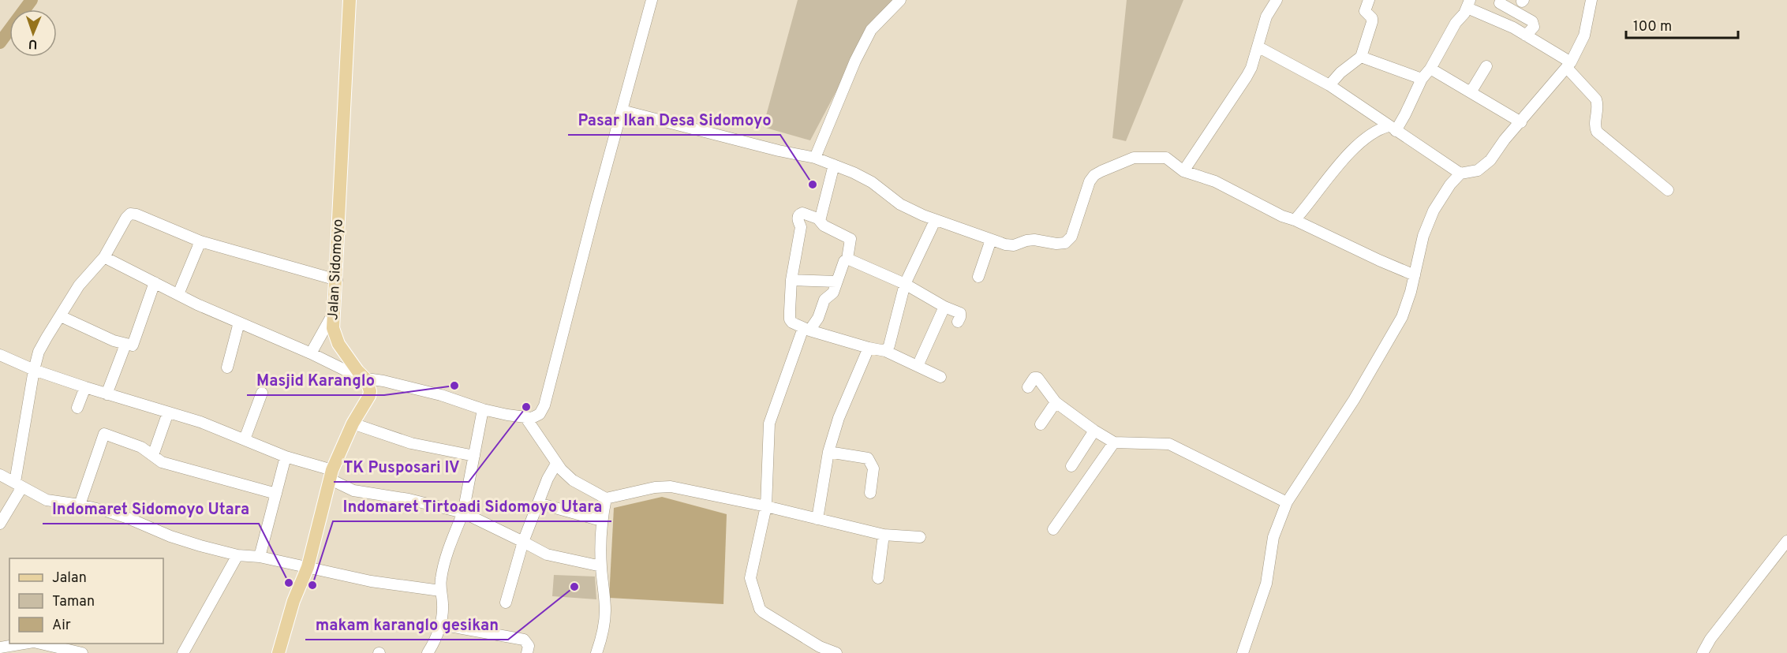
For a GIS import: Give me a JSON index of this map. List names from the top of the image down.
{
  "streets": {
    "main road": ["Jalan Sidomoyo"]
  },
  "places": [
    "Pasar Ikan Desa Sidomoyo",
    "Masjid Karanglo",
    "TK Pusposari IV",
    "Indomaret Sidomoyo Utara",
    "Indomaret Tirtoadi Sidomoyo Utara",
    "makam karanglo gesikan"
  ],
  "legend": ["Jalan", "Taman", "Air"],
  "scale_bar": "100 m",
  "north": "bottom"
}
